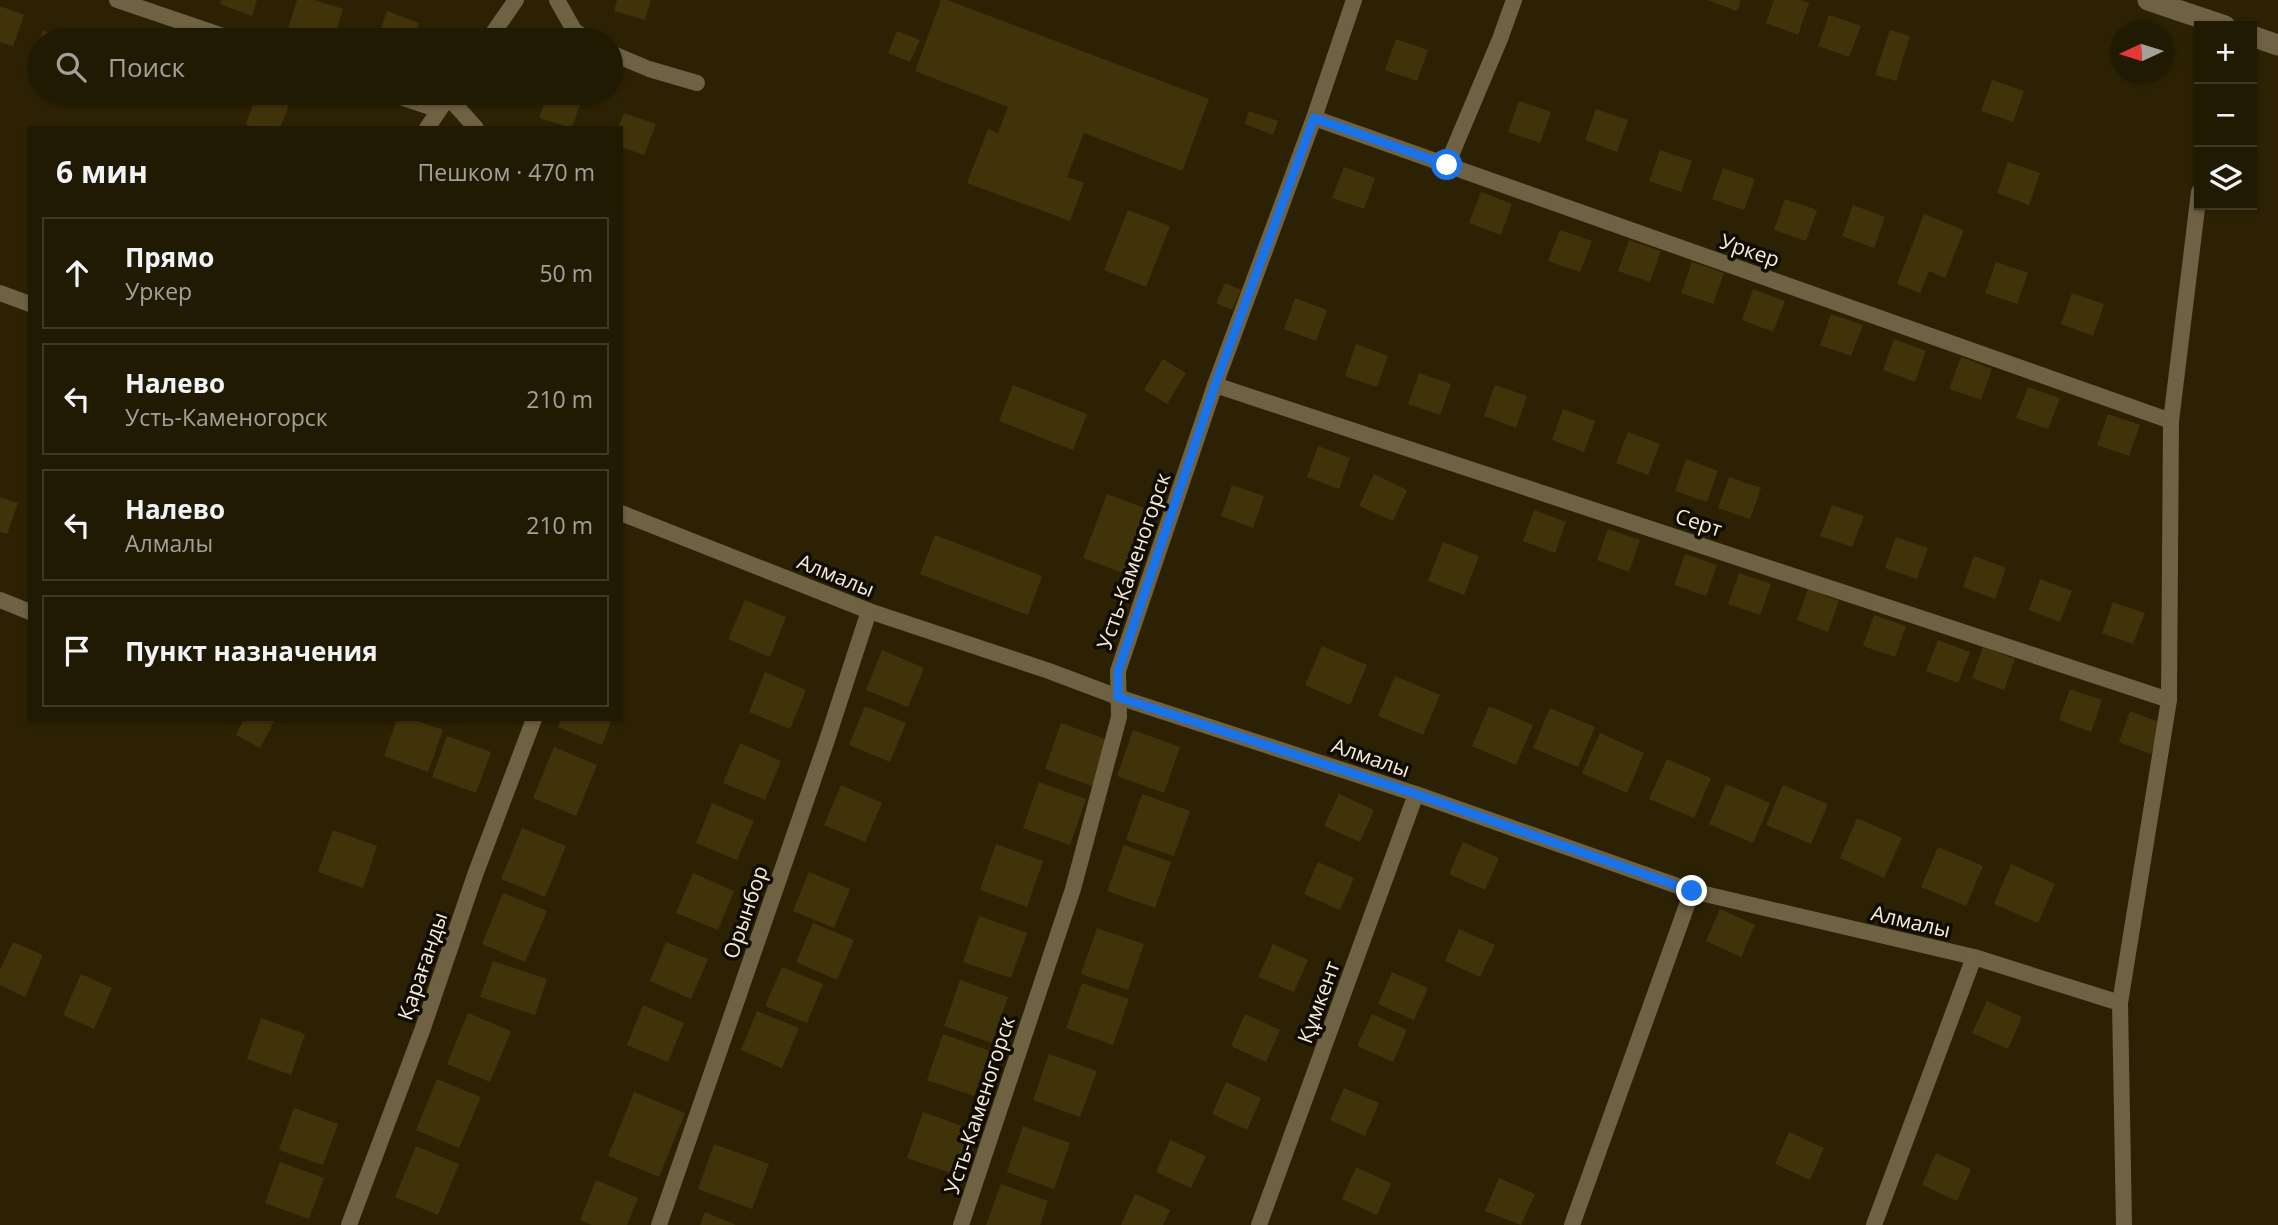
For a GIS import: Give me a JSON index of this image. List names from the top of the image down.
{
  "streets": {
    "street": [
      "Уркер",
      "Серт",
      "Усть-Каменогорск",
      "Алмалы",
      "Орынбор",
      "Қарағанды",
      "Құмкент"
    ]
  },
  "crossings": [
    ["Уркер", "Усть-Каменогорск"],
    ["Серт", "Усть-Каменогорск"],
    ["Усть-Каменогорск", "Алмалы"],
    ["Алмалы", "Орынбор"],
    ["Алмалы", "Құмкент"]
  ],
  "north": "left",
  "page": {
    "map_buttons": ["+", "−"],
    "search": "Поиск",
    "heading": ["6 мин", "Пешком · 470 m"],
    "list": [
      ["Прямо", "Уркер", "50 m"],
      ["Налево", "Усть-Каменогорск", "210 m"],
      ["Налево", "Алмалы", "210 m"],
      "Пункт назначения"
    ]
  }
}
